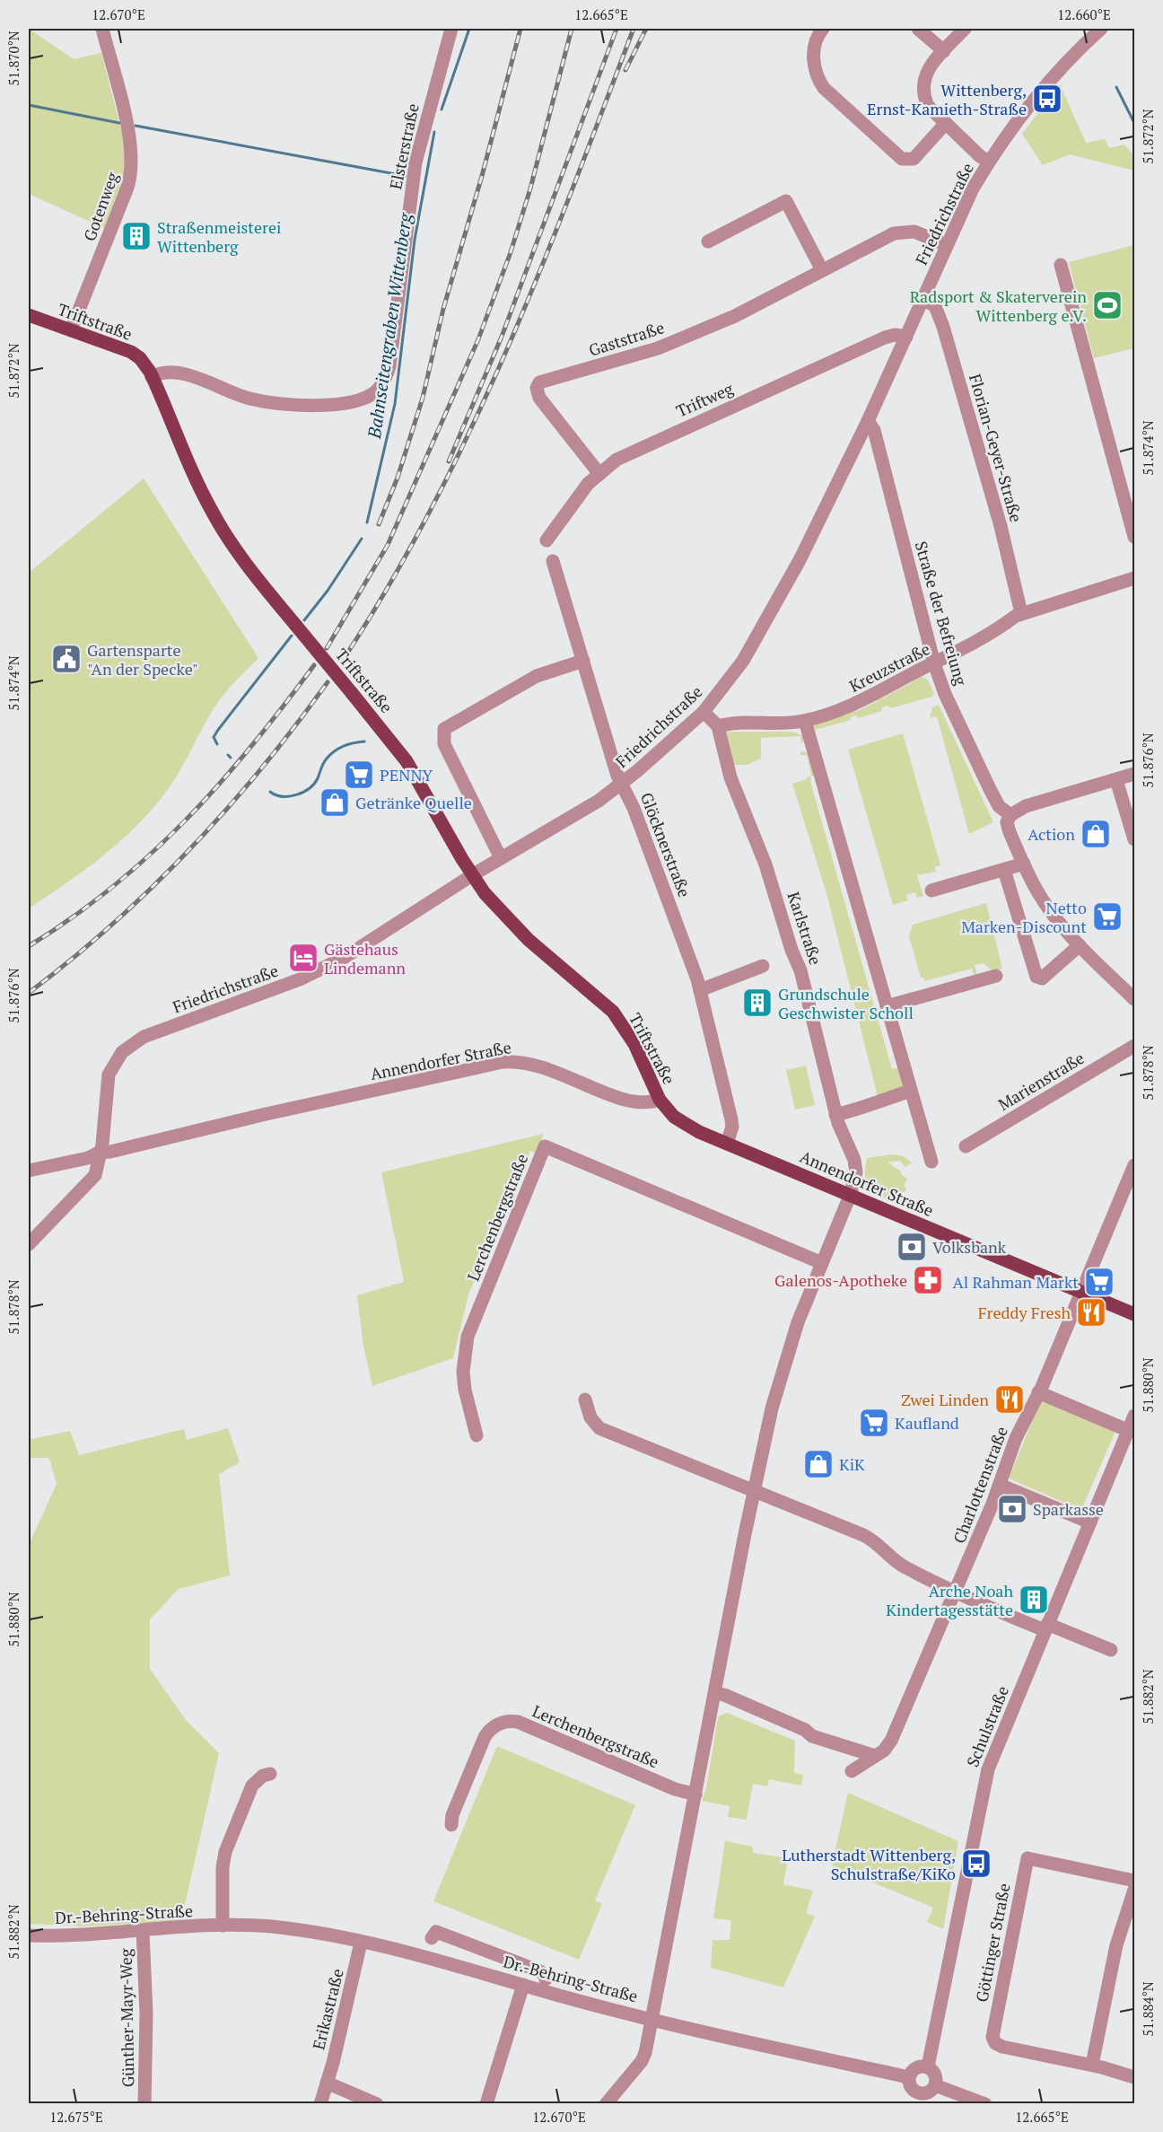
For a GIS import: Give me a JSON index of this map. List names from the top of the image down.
{
  "streets": {
    "main road": ["Triftstraße", "Annendorfer Straße"],
    "street": [
      "Elsterstraße",
      "Gotenweg",
      "Friedrichstraße",
      "Gaststraße",
      "Triftweg",
      "Florian-Geyer-Straße",
      "Straße der Befreiung",
      "Kreuzstraße",
      "Glöcknerstraße",
      "Karlstraße",
      "Marienstraße",
      "Lerchenbergstraße",
      "Charlottenstraße",
      "Schulstraße",
      "Dr.-Behring-Straße",
      "Göttinger Straße",
      "Erikastraße",
      "Günther-Mayr-Weg"
    ]
  },
  "crossings": [
    ["Elsterstraße", "Triftstraße"],
    ["Gotenweg", "Triftstraße"],
    ["Friedrichstraße", "Triftstraße"],
    ["Friedrichstraße", "Gaststraße"],
    ["Friedrichstraße", "Triftweg"],
    ["Friedrichstraße", "Florian-Geyer-Straße"],
    ["Friedrichstraße", "Straße der Befreiung"],
    ["Friedrichstraße", "Glöcknerstraße"],
    ["Friedrichstraße", "Annendorfer Straße"],
    ["Triftstraße", "Annendorfer Straße"],
    ["Gaststraße", "Triftweg"],
    ["Florian-Geyer-Straße", "Kreuzstraße"],
    ["Straße der Befreiung", "Kreuzstraße"],
    ["Kreuzstraße", "Karlstraße"],
    ["Glöcknerstraße", "Annendorfer Straße"],
    ["Karlstraße", "Annendorfer Straße"],
    ["Annendorfer Straße", "Charlottenstraße"],
    ["Schulstraße", "Dr.-Behring-Straße"],
    ["Dr.-Behring-Straße", "Erikastraße"],
    ["Dr.-Behring-Straße", "Günther-Mayr-Weg"]
  ],
  "water": ["Bahnseitengraben Wittenberg"],
  "places": {
    "bus stop": ["Wittenberg, Ernst-Kamieth-Straße", "Lutherstadt Wittenberg, Schulstraße/KiKo"],
    "building": ["Straßenmeisterei Wittenberg", "Grundschule Geschwister Scholl", "Arche Noah Kindertagesstätte"],
    "sports": ["Radsport & Skaterverein Wittenberg e.V."],
    "public building": ["Gartensparte \"An der Specke\""],
    "supermarket": [
      "PENNY",
      "Netto Marken-Discount",
      "Al Rahman Markt",
      "Kaufland"
    ],
    "shop": ["Getränke Quelle", "Action", "KiK"],
    "hotel": ["Gästehaus Lindemann"],
    "bank": ["Volksbank", "Sparkasse"],
    "pharmacy": ["Galenos-Apotheke"],
    "restaurant": ["Freddy Fresh", "Zwei Linden"]
  },
  "coordinates": [
    "12.670°E",
    "12.665°E",
    "12.660°E",
    "51.870°N",
    "51.872°N",
    "51.874°N",
    "51.876°N",
    "51.878°N",
    "51.880°N",
    "51.882°N",
    "51.884°N",
    "12.675°E"
  ]
}
